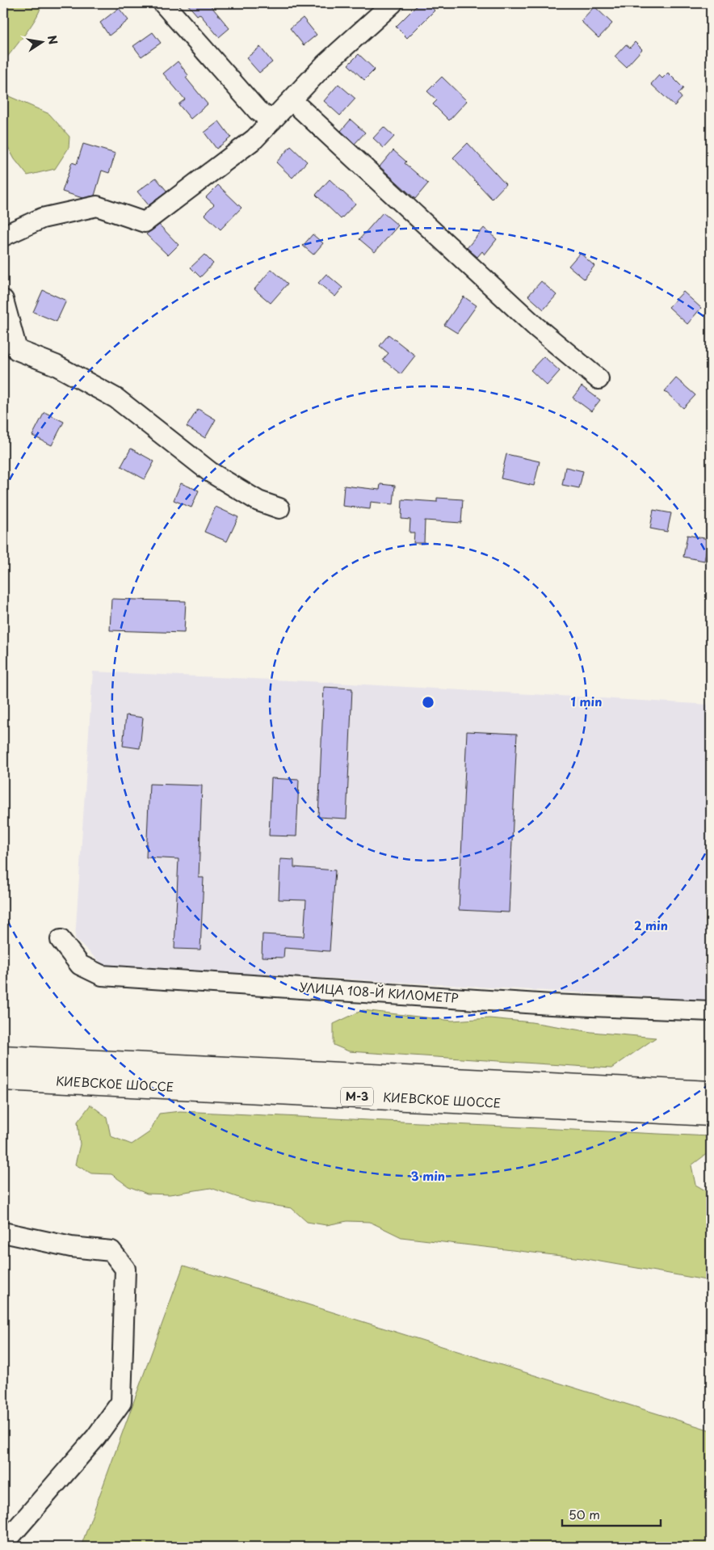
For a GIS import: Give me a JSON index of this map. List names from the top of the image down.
{
  "streets": {
    "highway": ["КИЕВСКОЕ ШОССЕ", "М-3"],
    "street": ["УЛИЦА 108-Й КИЛОМЕТР"]
  },
  "scale_bar": "50 m",
  "north": "right",
  "rings": ["1 min", "2 min", "3 min"]
}
